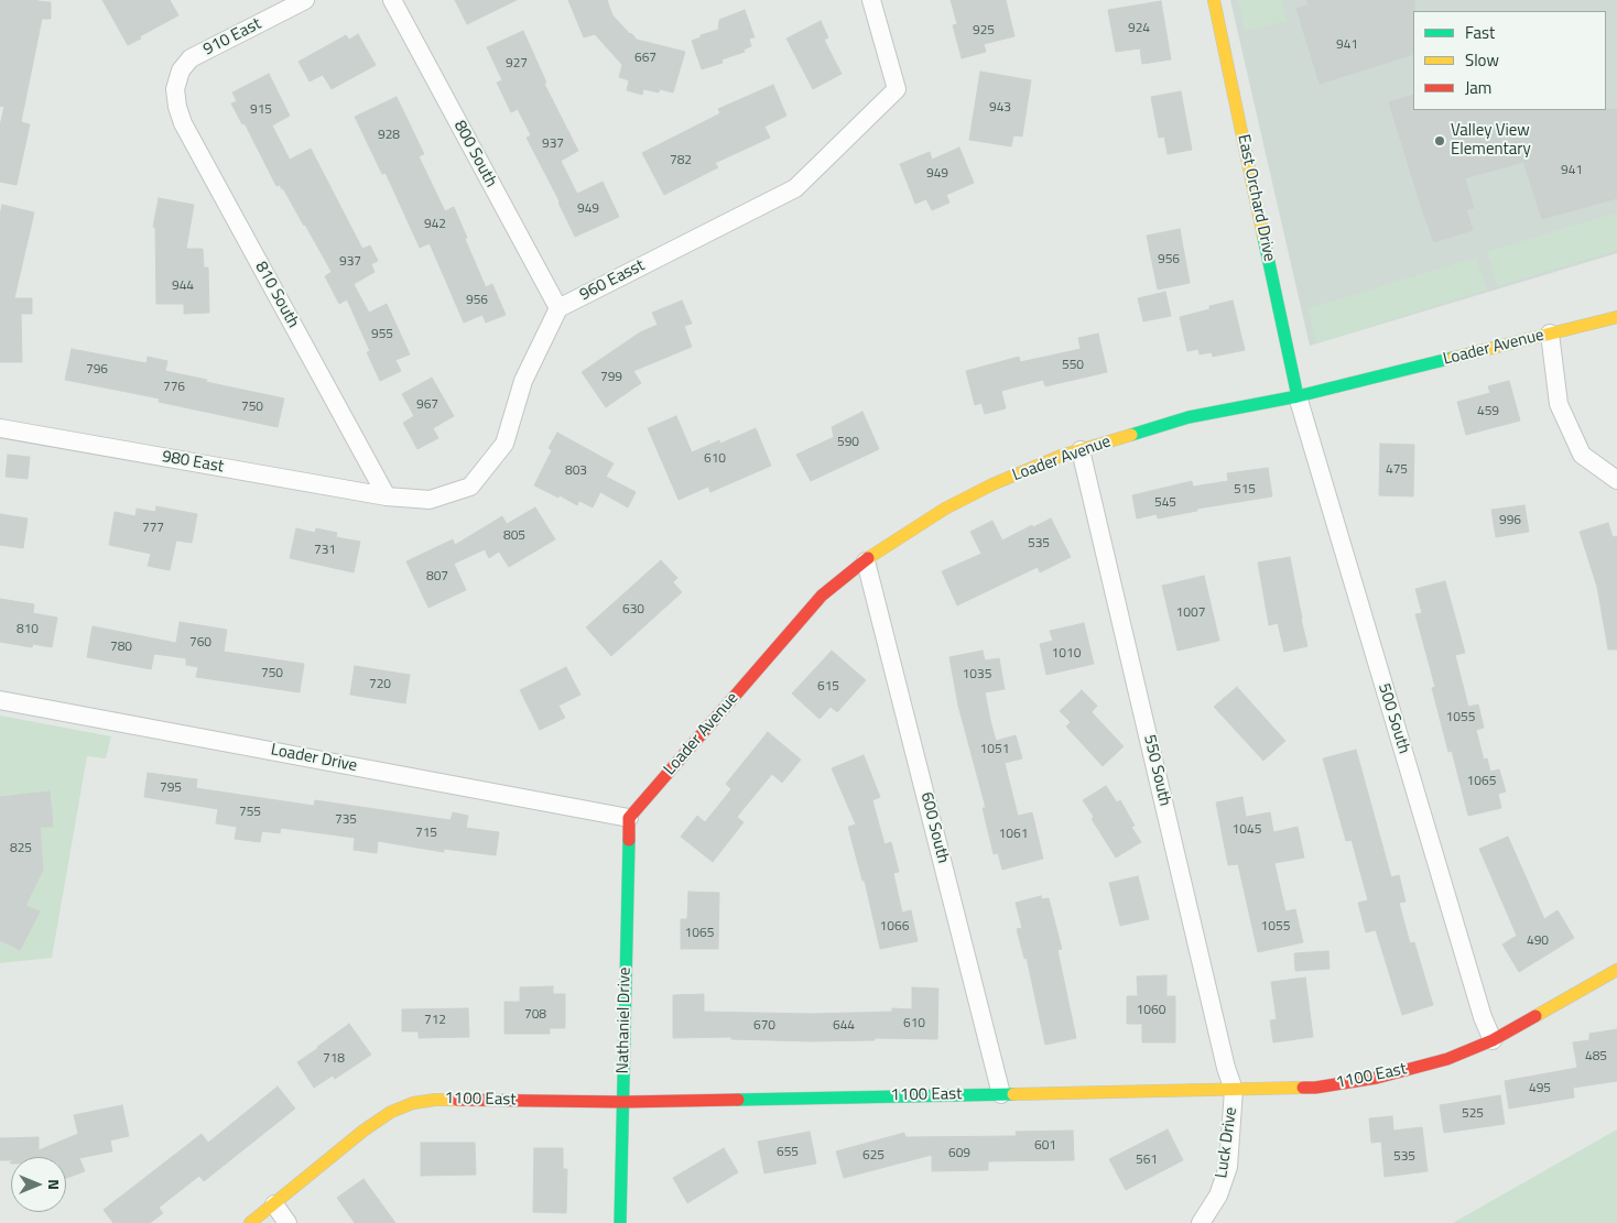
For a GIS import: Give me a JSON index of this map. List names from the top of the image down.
{
  "streets": {
    "street": [
      "910 East",
      "800 South",
      "East Orchard Drive",
      "960 Easst",
      "810 South",
      "Loader Avenue",
      "980 East",
      "500 South",
      "Loader Drive",
      "550 South",
      "600 South",
      "Nathaniel Drive",
      "1100 East",
      "Luck Drive"
    ]
  },
  "crossings": [
    ["910 East", "810 South"],
    ["800 South", "960 Easst"],
    ["East Orchard Drive", "Loader Avenue"],
    ["East Orchard Drive", "500 South"],
    ["810 South", "980 East"],
    ["Loader Avenue", "500 South"],
    ["Loader Avenue", "Loader Drive"],
    ["Loader Avenue", "550 South"],
    ["Loader Avenue", "600 South"],
    ["Loader Avenue", "Nathaniel Drive"],
    ["500 South", "1100 East"],
    ["Loader Drive", "Nathaniel Drive"],
    ["550 South", "1100 East"],
    ["550 South", "Luck Drive"],
    ["600 South", "1100 East"],
    ["Nathaniel Drive", "1100 East"],
    ["1100 East", "Luck Drive"]
  ],
  "places": ["Valley View Elementary"],
  "house_numbers": [
    "924",
    "925",
    "941",
    "667",
    "927",
    "943",
    "915",
    "928",
    "937",
    "782",
    "941",
    "949",
    "949",
    "942",
    "956",
    "937",
    "944",
    "956",
    "955",
    "550",
    "796",
    "799",
    "776",
    "967",
    "750",
    "459",
    "590",
    "610",
    "475",
    "803",
    "515",
    "545",
    "996",
    "777",
    "805",
    "535",
    "731",
    "807",
    "630",
    "1007",
    "810",
    "760",
    "780",
    "1010",
    "750",
    "1035",
    "720",
    "615",
    "1055",
    "1051",
    "1065",
    "795",
    "755",
    "735",
    "1045",
    "715",
    "1061",
    "825",
    "1066",
    "1055",
    "1065",
    "490",
    "1060",
    "708",
    "712",
    "610",
    "670",
    "644",
    "485",
    "718",
    "495",
    "525",
    "601",
    "655",
    "609",
    "625",
    "535",
    "561"
  ],
  "legend": ["Fast", "Slow", "Jam"],
  "north": "right"
}
